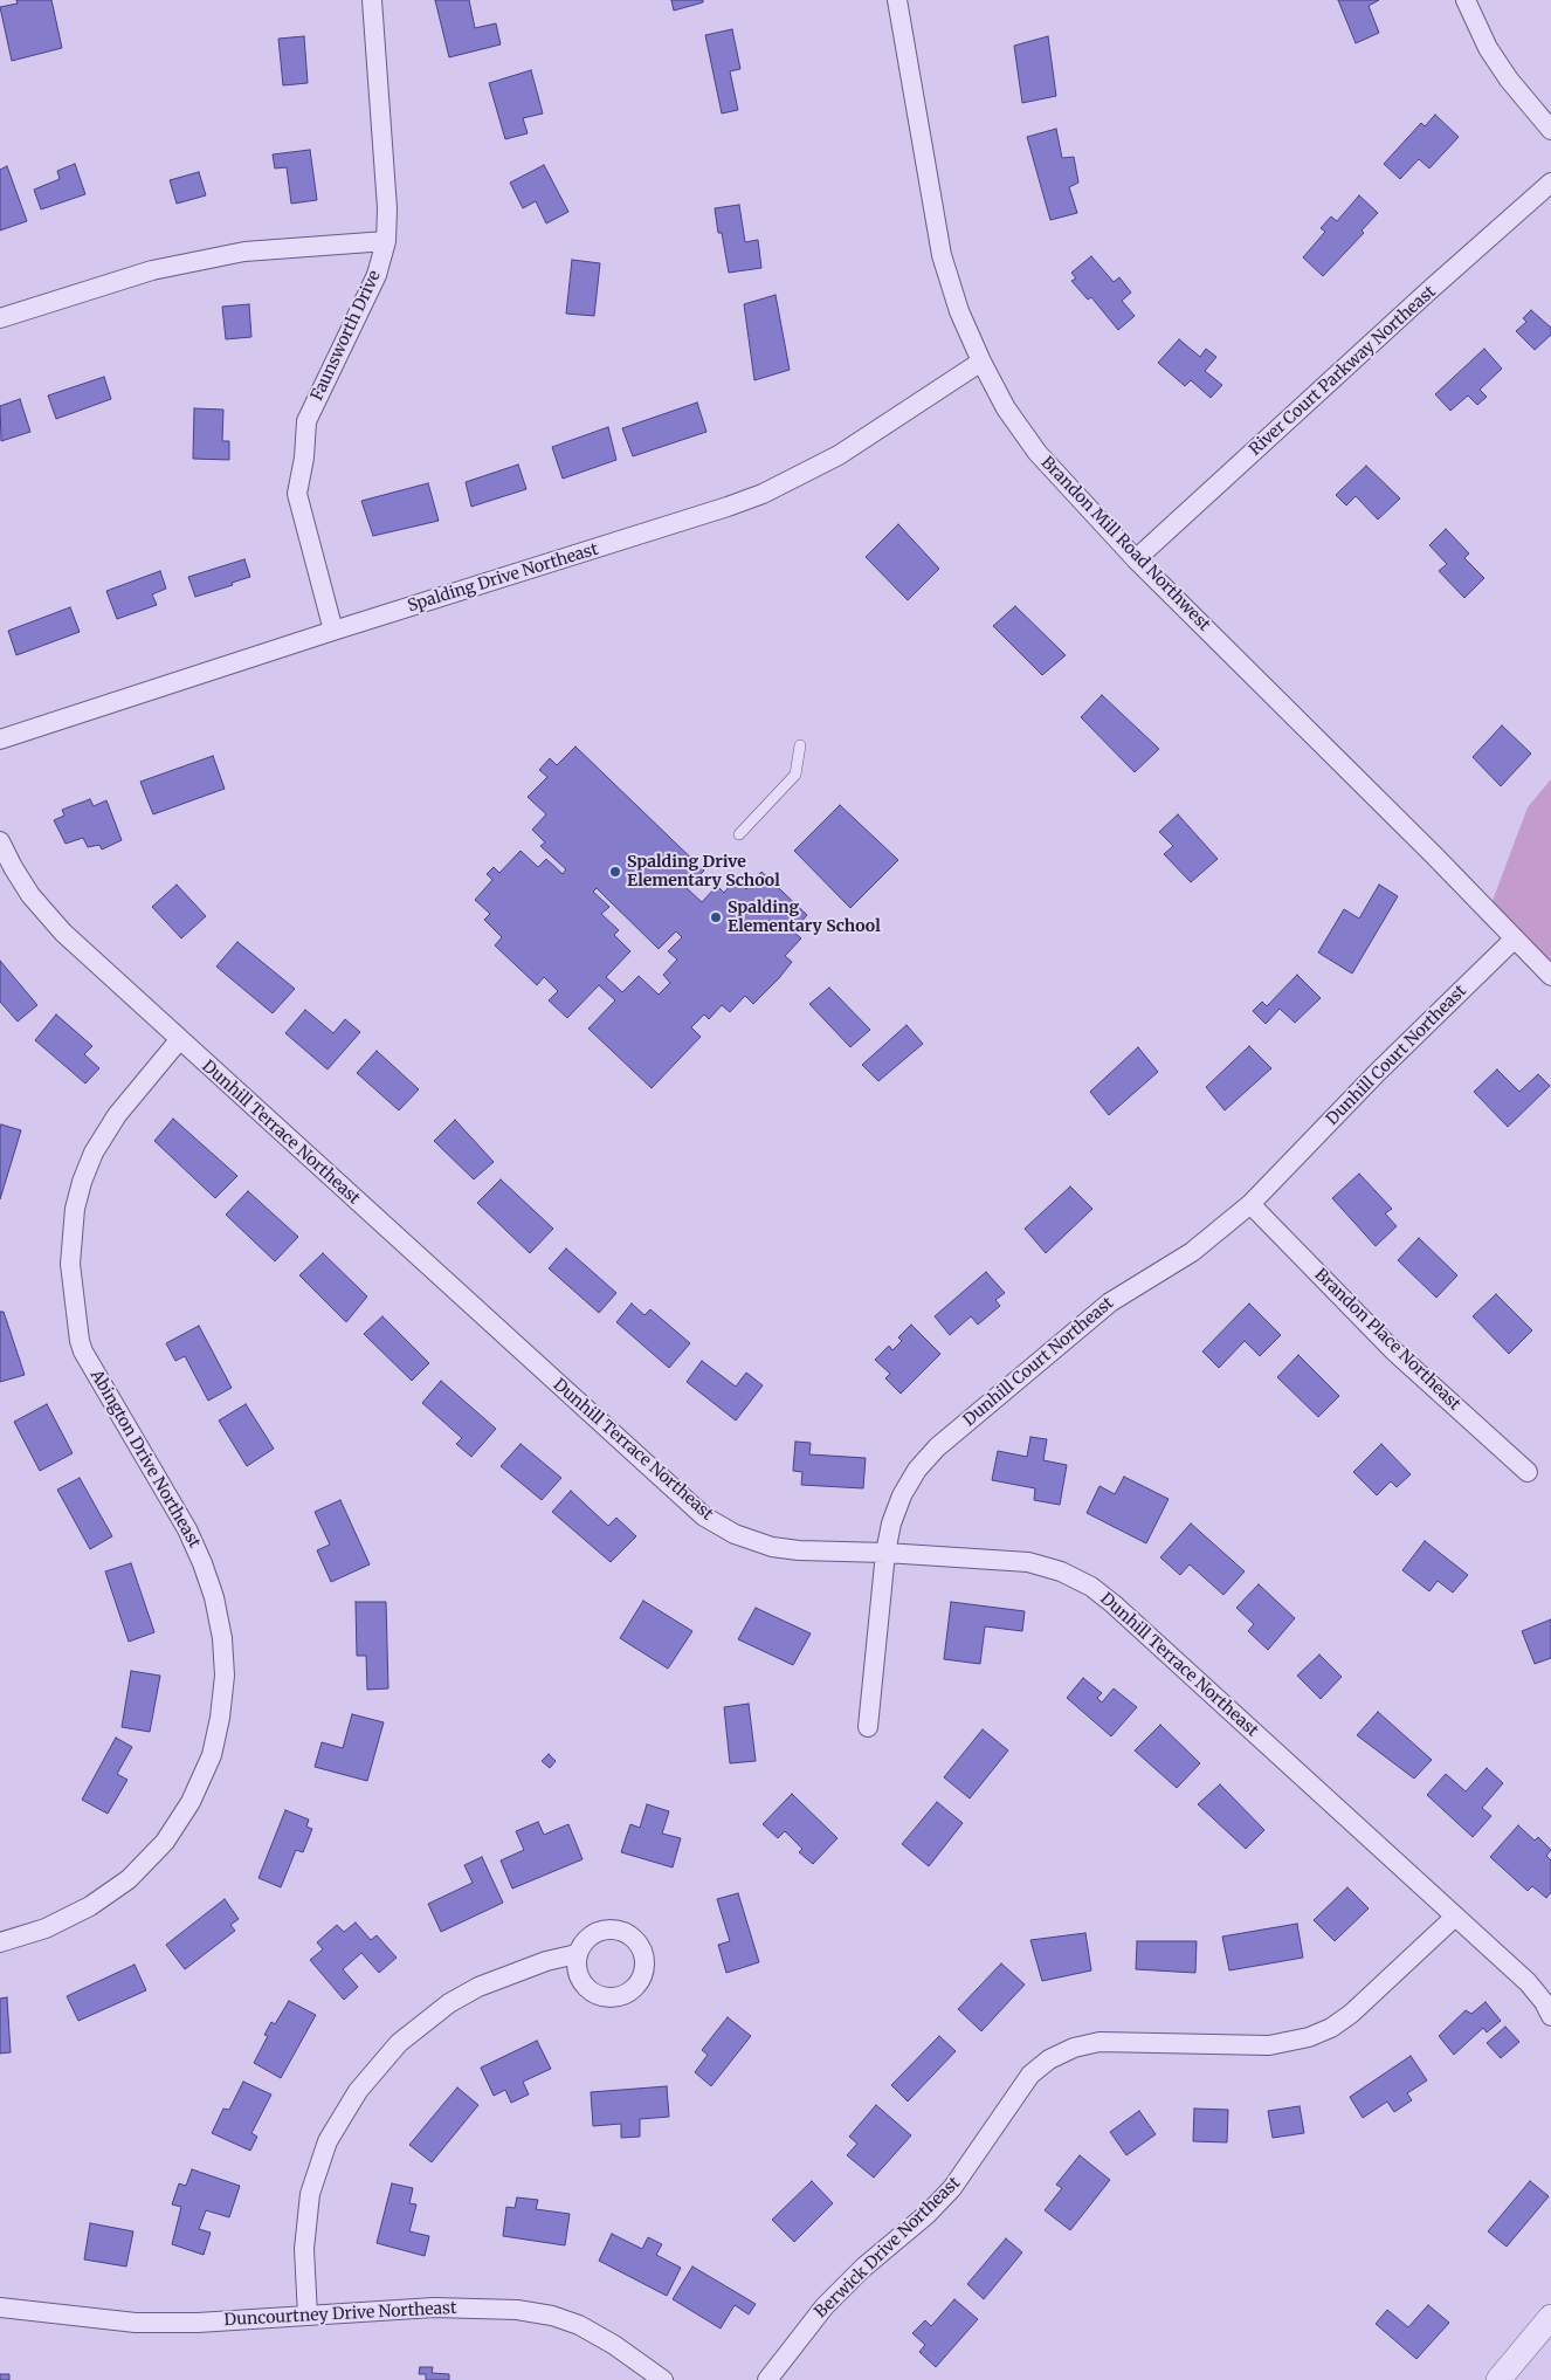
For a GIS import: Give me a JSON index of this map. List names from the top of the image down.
{
  "streets": {
    "street": [
      "Faunsworth Drive",
      "River Court Parkway Northeast",
      "Brandon Mill Road Northwest",
      "Spalding Drive Northeast",
      "Dunhill Court Northeast",
      "Dunhill Terrace Northeast",
      "Brandon Place Northeast",
      "Abington Drive Northeast",
      "Berwick Drive Northeast",
      "Duncourtney Drive Northeast"
    ]
  },
  "crossings": [
    ["Faunsworth Drive", "Spalding Drive Northeast"],
    ["River Court Parkway Northeast", "Brandon Mill Road Northwest"],
    ["Brandon Mill Road Northwest", "Spalding Drive Northeast"],
    ["Brandon Mill Road Northwest", "Dunhill Court Northeast"],
    ["Dunhill Court Northeast", "Dunhill Terrace Northeast"],
    ["Dunhill Court Northeast", "Brandon Place Northeast"],
    ["Dunhill Terrace Northeast", "Abington Drive Northeast"],
    ["Dunhill Terrace Northeast", "Berwick Drive Northeast"]
  ],
  "places": ["Spalding Drive Elementary School", "Spalding Elementary School"]
}
